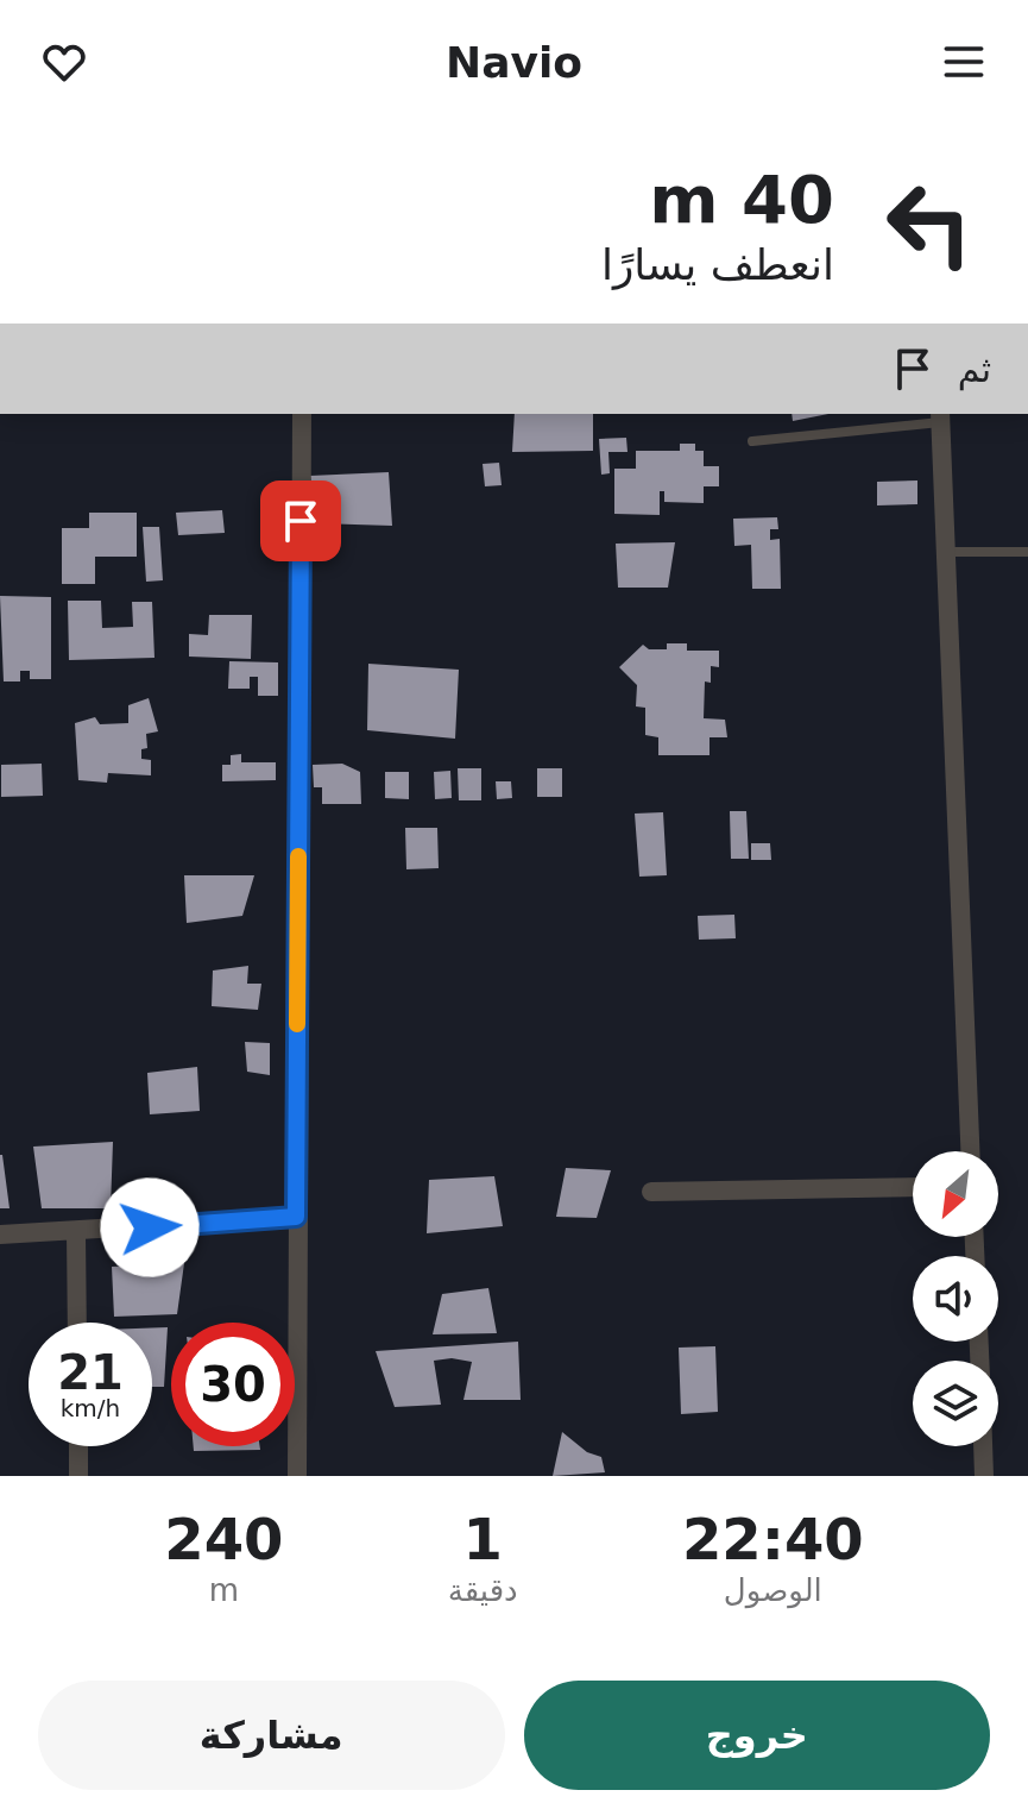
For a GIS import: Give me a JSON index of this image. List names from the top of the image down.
{
  "north": "bottom left",
  "page": {
    "header": "Navio",
    "turn": ["40 m", "انعطف يسارًا"],
    "then": "ثم",
    "speed": "21 km/h",
    "limit": "30",
    "eta": [
      "22:40",
      "الوصول",
      "1",
      "دقيقة",
      "240",
      "m"
    ],
    "buttons": ["خروج", "مشاركة"]
  }
}
